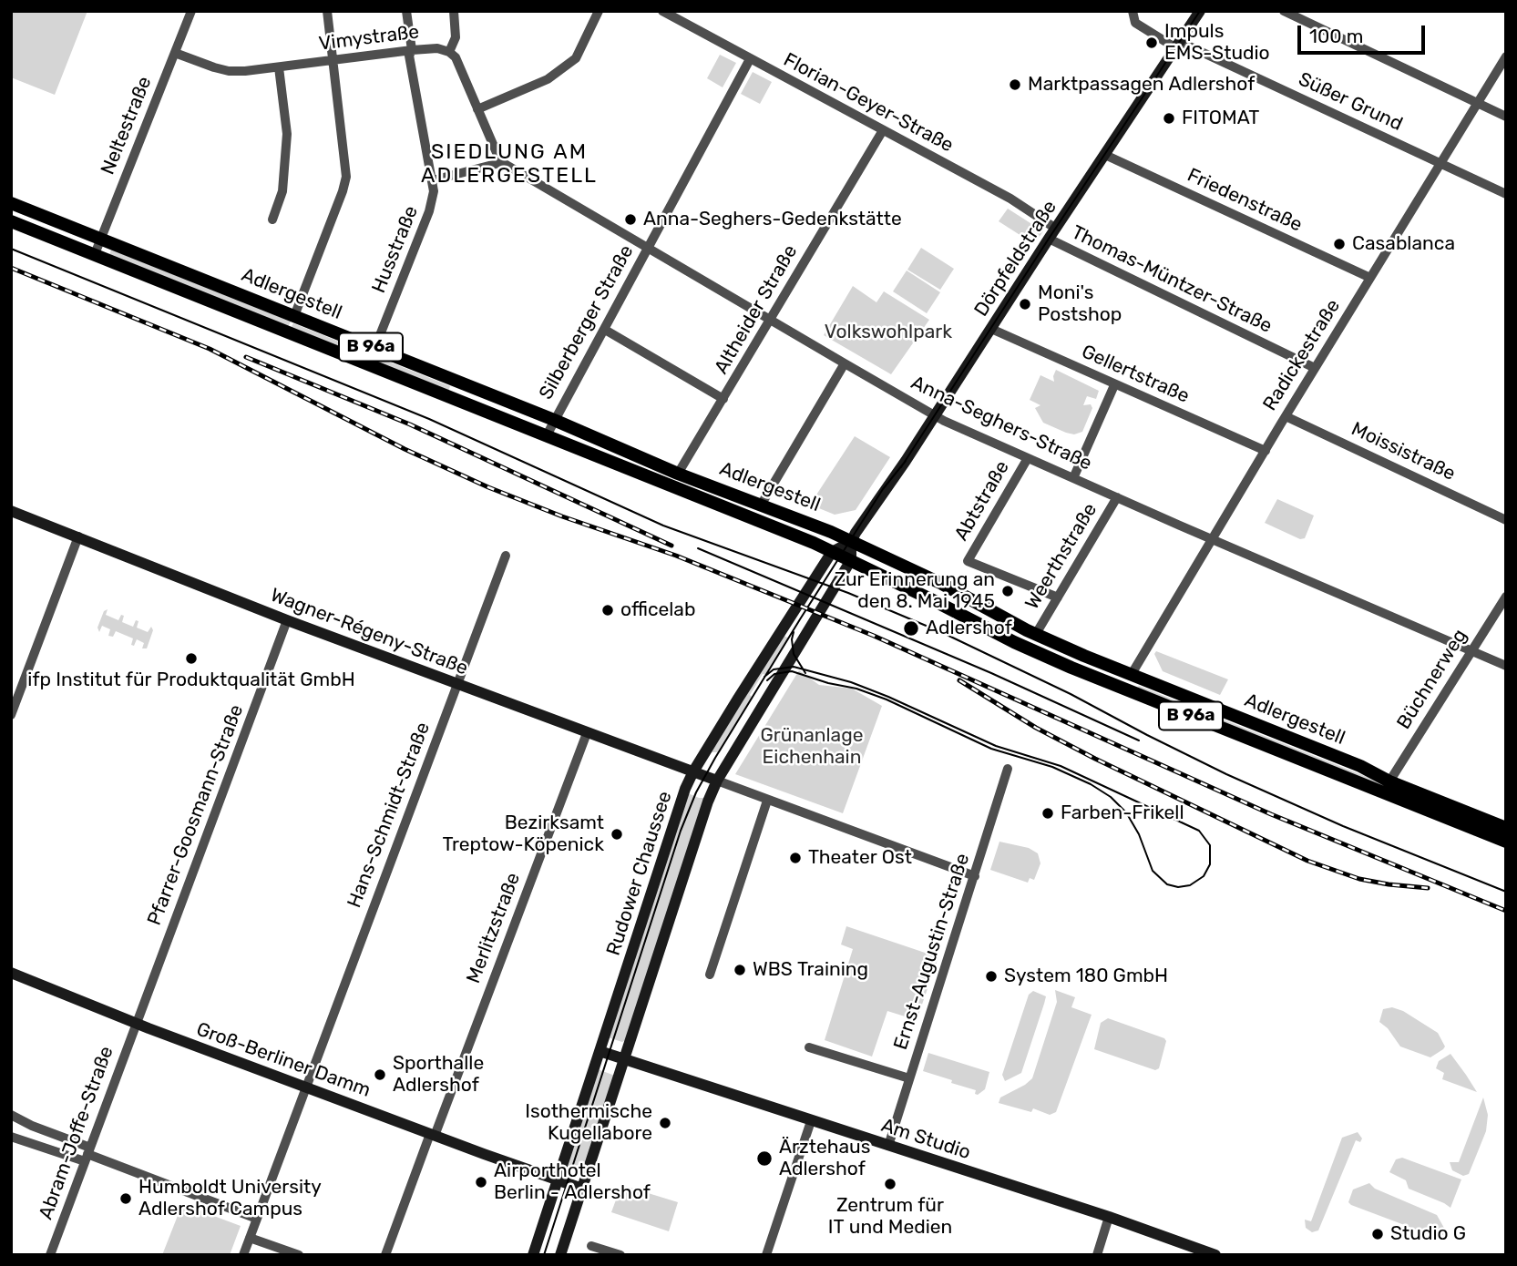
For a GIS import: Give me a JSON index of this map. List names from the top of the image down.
{
  "streets": {
    "main road": [
      "Dörpfeldstraße",
      "Adlergestell",
      "B 96a",
      "Wagner-Régeny-Straße",
      "Rudower Chaussee",
      "Groß-Berliner Damm",
      "Am Studio"
    ],
    "street": [
      "Vimystraße",
      "Süßer Grund",
      "Florian-Geyer-Straße",
      "Neltestraße",
      "Friedenstraße",
      "Husstraße",
      "Thomas-Müntzer-Straße",
      "Altheider Straße",
      "Silberberger Straße",
      "Radickestraße",
      "Gellertstraße",
      "Anna-Seghers-Straße",
      "Moissistraße",
      "Abtstraße",
      "Weerthstraße",
      "Büchnerweg",
      "Pfarrer-Goosmann-Straße",
      "Hans-Schmidt-Straße",
      "Merlitzstraße",
      "Ernst-Augustin-Straße",
      "Abram-Joffe-Straße"
    ]
  },
  "crossings": [
    ["Vimystraße", "Neltestraße"],
    ["Vimystraße", "Husstraße"],
    ["Süßer Grund", "Dörpfeldstraße"],
    ["Süßer Grund", "Radickestraße"],
    ["Florian-Geyer-Straße", "Dörpfeldstraße"],
    ["Florian-Geyer-Straße", "Thomas-Müntzer-Straße"],
    ["Florian-Geyer-Straße", "Altheider Straße"],
    ["Florian-Geyer-Straße", "Silberberger Straße"],
    ["Neltestraße", "Adlergestell"],
    ["Friedenstraße", "Dörpfeldstraße"],
    ["Friedenstraße", "Radickestraße"],
    ["Husstraße", "Adlergestell"],
    ["Dörpfeldstraße", "Thomas-Müntzer-Straße"],
    ["Dörpfeldstraße", "Adlergestell"],
    ["Dörpfeldstraße", "Gellertstraße"],
    ["Dörpfeldstraße", "Anna-Seghers-Straße"],
    ["Thomas-Müntzer-Straße", "Radickestraße"],
    ["Adlergestell", "Altheider Straße"],
    ["Adlergestell", "Silberberger Straße"],
    ["Adlergestell", "Radickestraße"],
    ["Adlergestell", "Weerthstraße"],
    ["Adlergestell", "Büchnerweg"],
    ["Adlergestell", "Rudower Chaussee"],
    ["Altheider Straße", "Anna-Seghers-Straße"],
    ["Silberberger Straße", "Anna-Seghers-Straße"],
    ["Radickestraße", "Gellertstraße"],
    ["Radickestraße", "Anna-Seghers-Straße"],
    ["Radickestraße", "Moissistraße"],
    ["Anna-Seghers-Straße", "Abtstraße"],
    ["Anna-Seghers-Straße", "Weerthstraße"],
    ["Anna-Seghers-Straße", "Büchnerweg"],
    ["Abtstraße", "Weerthstraße"],
    ["Wagner-Régeny-Straße", "Pfarrer-Goosmann-Straße"],
    ["Wagner-Régeny-Straße", "Hans-Schmidt-Straße"],
    ["Wagner-Régeny-Straße", "Rudower Chaussee"],
    ["Wagner-Régeny-Straße", "Merlitzstraße"],
    ["Pfarrer-Goosmann-Straße", "Groß-Berliner Damm"],
    ["Pfarrer-Goosmann-Straße", "Abram-Joffe-Straße"],
    ["Hans-Schmidt-Straße", "Groß-Berliner Damm"],
    ["Rudower Chaussee", "Groß-Berliner Damm"],
    ["Rudower Chaussee", "Am Studio"],
    ["Merlitzstraße", "Groß-Berliner Damm"],
    ["Ernst-Augustin-Straße", "Am Studio"],
    ["Groß-Berliner Damm", "Abram-Joffe-Straße"]
  ],
  "districts": ["SIEDLUNG AM ADLERGESTELL"],
  "parks": ["Volkswohlpark", "Grünanlage Eichenhain"],
  "places": [
    "Impuls EMS-Studio",
    "Marktpassagen Adlershof",
    "FITOMAT",
    "Anna-Seghers-Gedenkstätte",
    "Casablanca",
    "Moni's Postshop",
    "Zur Erinnerung an den 8. Mai 1945",
    "officelab",
    "Adlershof",
    "ifp Institut für Produktqualität GmbH",
    "Farben-Frikell",
    "Bezirksamt Treptow-Köpenick",
    "Theater Ost",
    "WBS Training",
    "System 180 GmbH",
    "Sporthalle Adlershof",
    "Isothermische Kugellabore",
    "Ärztehaus Adlershof",
    "Airporthotel Berlin - Adlershof",
    "Zentrum für IT und Medien",
    "Humboldt University Adlershof Campus",
    "Studio G"
  ],
  "scale_bar": "100 m"
}
